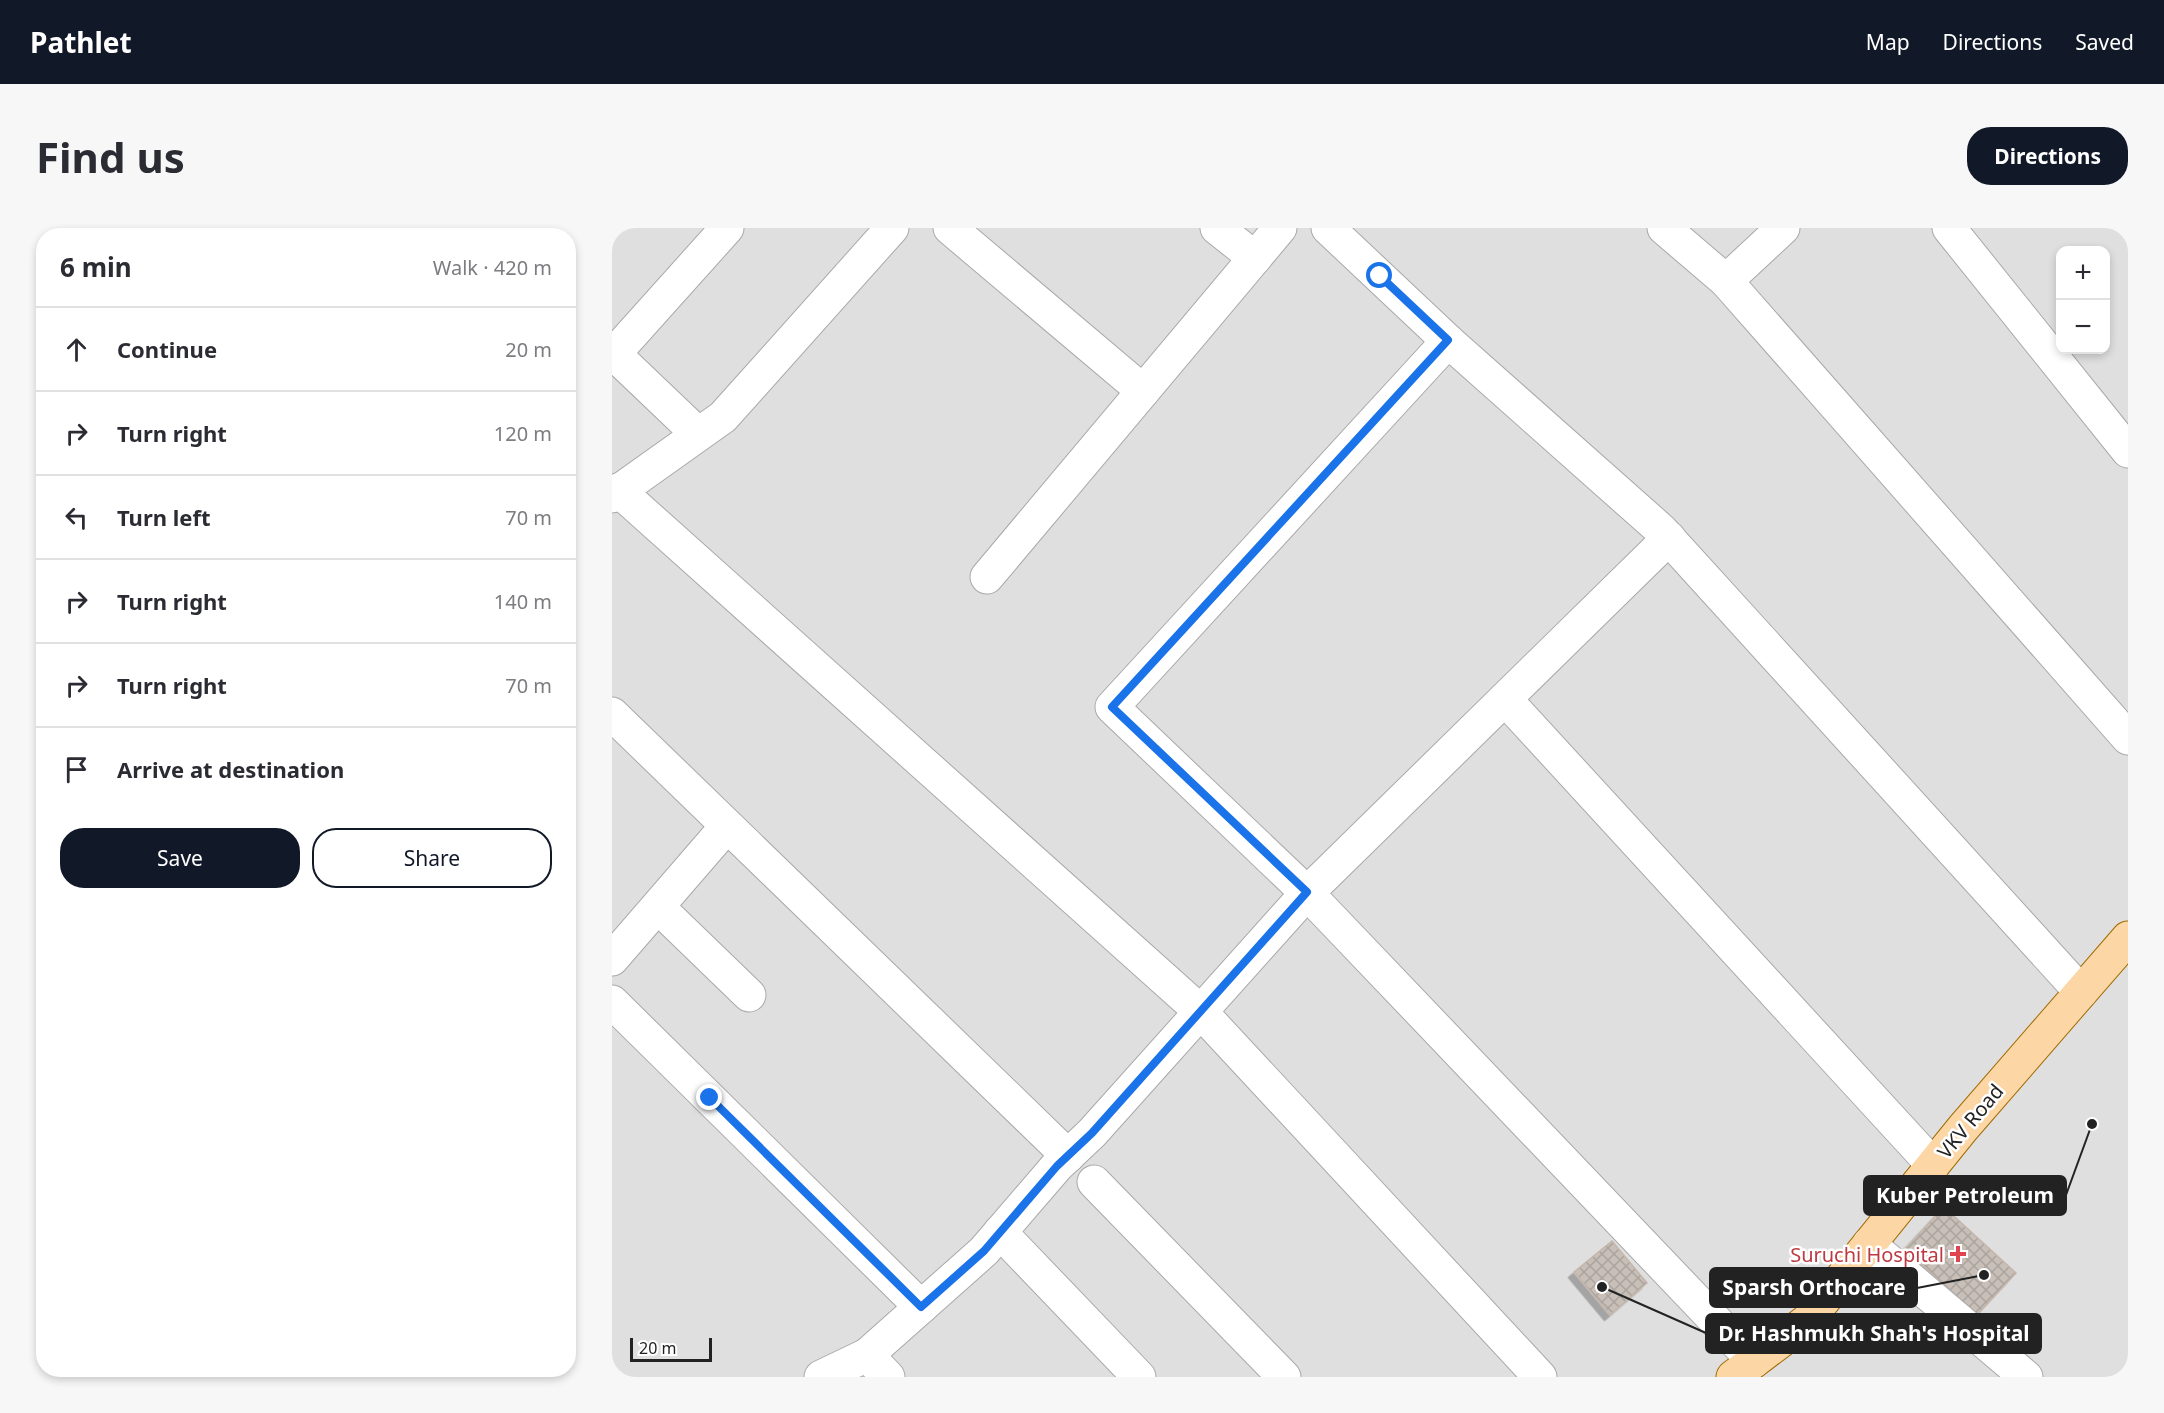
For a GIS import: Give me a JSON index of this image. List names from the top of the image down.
{
  "streets": {
    "main road": ["VKV Road"]
  },
  "places": {
    "other": ["Kuber Petroleum", "Sparsh Orthocare", "Dr. Hashmukh Shah's Hospital"],
    "health": ["Suruchi Hospital"]
  },
  "scale_bar": "20 m",
  "page": {
    "header": "Pathlet",
    "nav": ["Map", "Directions", "Saved"],
    "buttons": [
      "Directions",
      ["Save", "Share"]
    ],
    "title": "Find us",
    "heading": ["6 min", "Walk · 420 m"],
    "map_buttons": ["+", "−"],
    "list": [
      ["Continue", "20 m"],
      ["Turn right", "120 m"],
      ["Turn left", "70 m"],
      ["Turn right", "140 m"],
      ["Turn right", "70 m"],
      "Arrive at destination"
    ],
    "scale": "20 m"
  }
}
